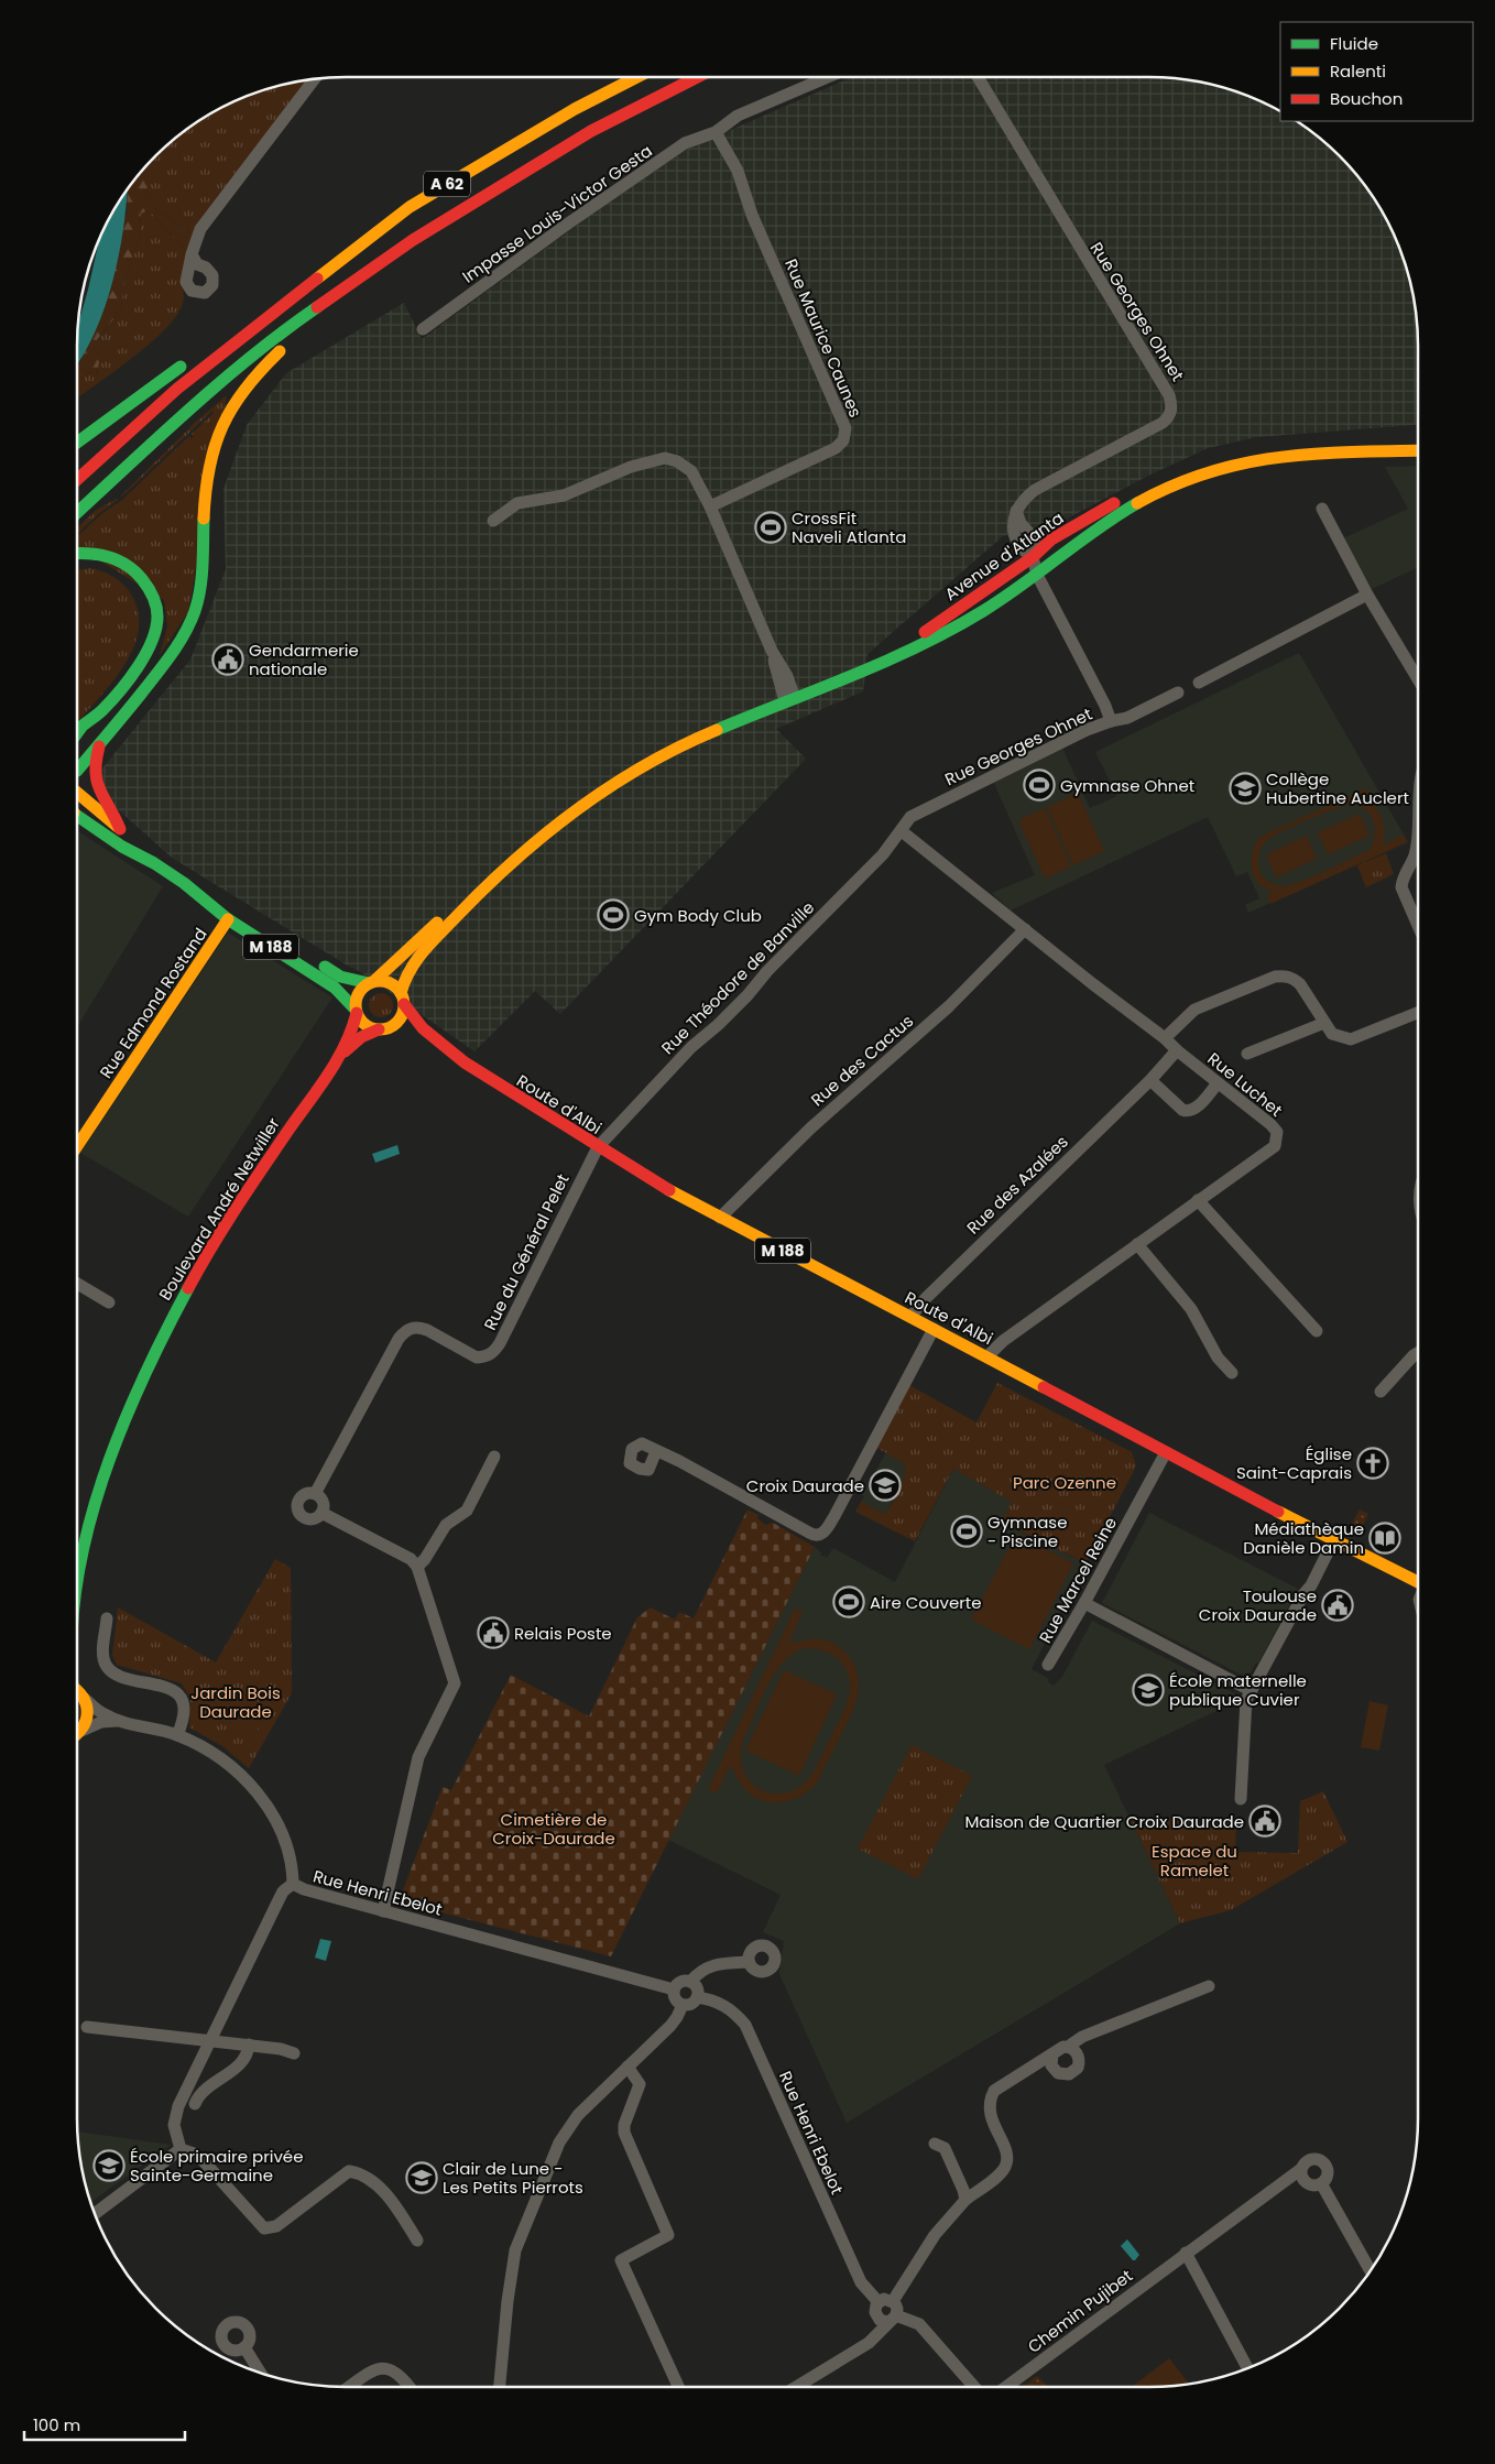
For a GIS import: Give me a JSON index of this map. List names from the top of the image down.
{
  "streets": {
    "main road": [
      "A 62",
      "Avenue d'Atlanta",
      "M 188",
      "Rue Edmond Rostand",
      "Route d'Albi",
      "Boulevard André Netwiller"
    ],
    "street": [
      "Impasse Louis-Victor Gesta",
      "Rue Georges Ohnet",
      "Rue Maurice Caunes",
      "Rue Théodore de Banville",
      "Rue des Cactus",
      "Rue Luchet",
      "Rue des Azalées",
      "Rue du Général Pelet",
      "Rue Marcel Reine",
      "Rue Henri Ebelot",
      "Chemin Pujibet"
    ]
  },
  "crossings": [
    ["Impasse Louis-Victor Gesta", "Rue Maurice Caunes"],
    ["Rue Georges Ohnet", "Avenue d'Atlanta"],
    ["Rue Georges Ohnet", "Rue Théodore de Banville"],
    ["Rue Georges Ohnet", "Rue Luchet"],
    ["Avenue d'Atlanta", "M 188"],
    ["Avenue d'Atlanta", "Route d'Albi"],
    ["Avenue d'Atlanta", "Boulevard André Netwiller"],
    ["M 188", "Rue Edmond Rostand"],
    ["M 188", "Route d'Albi"],
    ["M 188", "Boulevard André Netwiller"],
    ["Rue Théodore de Banville", "Rue Luchet"],
    ["Rue Théodore de Banville", "Route d'Albi"],
    ["Rue Théodore de Banville", "Rue du Général Pelet"],
    ["Rue des Cactus", "Rue Luchet"],
    ["Rue des Cactus", "Route d'Albi"],
    ["Rue Luchet", "Route d'Albi"],
    ["Rue Luchet", "Rue des Azalées"],
    ["Route d'Albi", "Rue des Azalées"],
    ["Route d'Albi", "Boulevard André Netwiller"],
    ["Route d'Albi", "Rue du Général Pelet"],
    ["Route d'Albi", "Rue Marcel Reine"]
  ],
  "parks": [
    "Parc Ozenne",
    "Jardin Bois Daurade",
    "Cimetière de Croix-Daurade",
    "Espace du Ramelet"
  ],
  "places": {
    "sports": [
      "CrossFit Naveli Atlanta",
      "Gymnase Ohnet",
      "Gym Body Club",
      "Gymnase - Piscine",
      "Aire Couverte"
    ],
    "public building": [
      "Gendarmerie nationale",
      "Toulouse Croix Daurade",
      "Relais Poste",
      "Maison de Quartier Croix Daurade"
    ],
    "school or university": [
      "Collège Hubertine Auclert",
      "Croix Daurade",
      "École maternelle publique Cuvier",
      "École primaire privée Sainte-Germaine",
      "Clair de Lune - Les Petits Pierrots"
    ],
    "church": ["Église Saint-Caprais"],
    "library": ["Médiathèque Danièle Damin"]
  },
  "legend": ["Fluide", "Ralenti", "Bouchon"],
  "scale_bar": "100 m"
}
